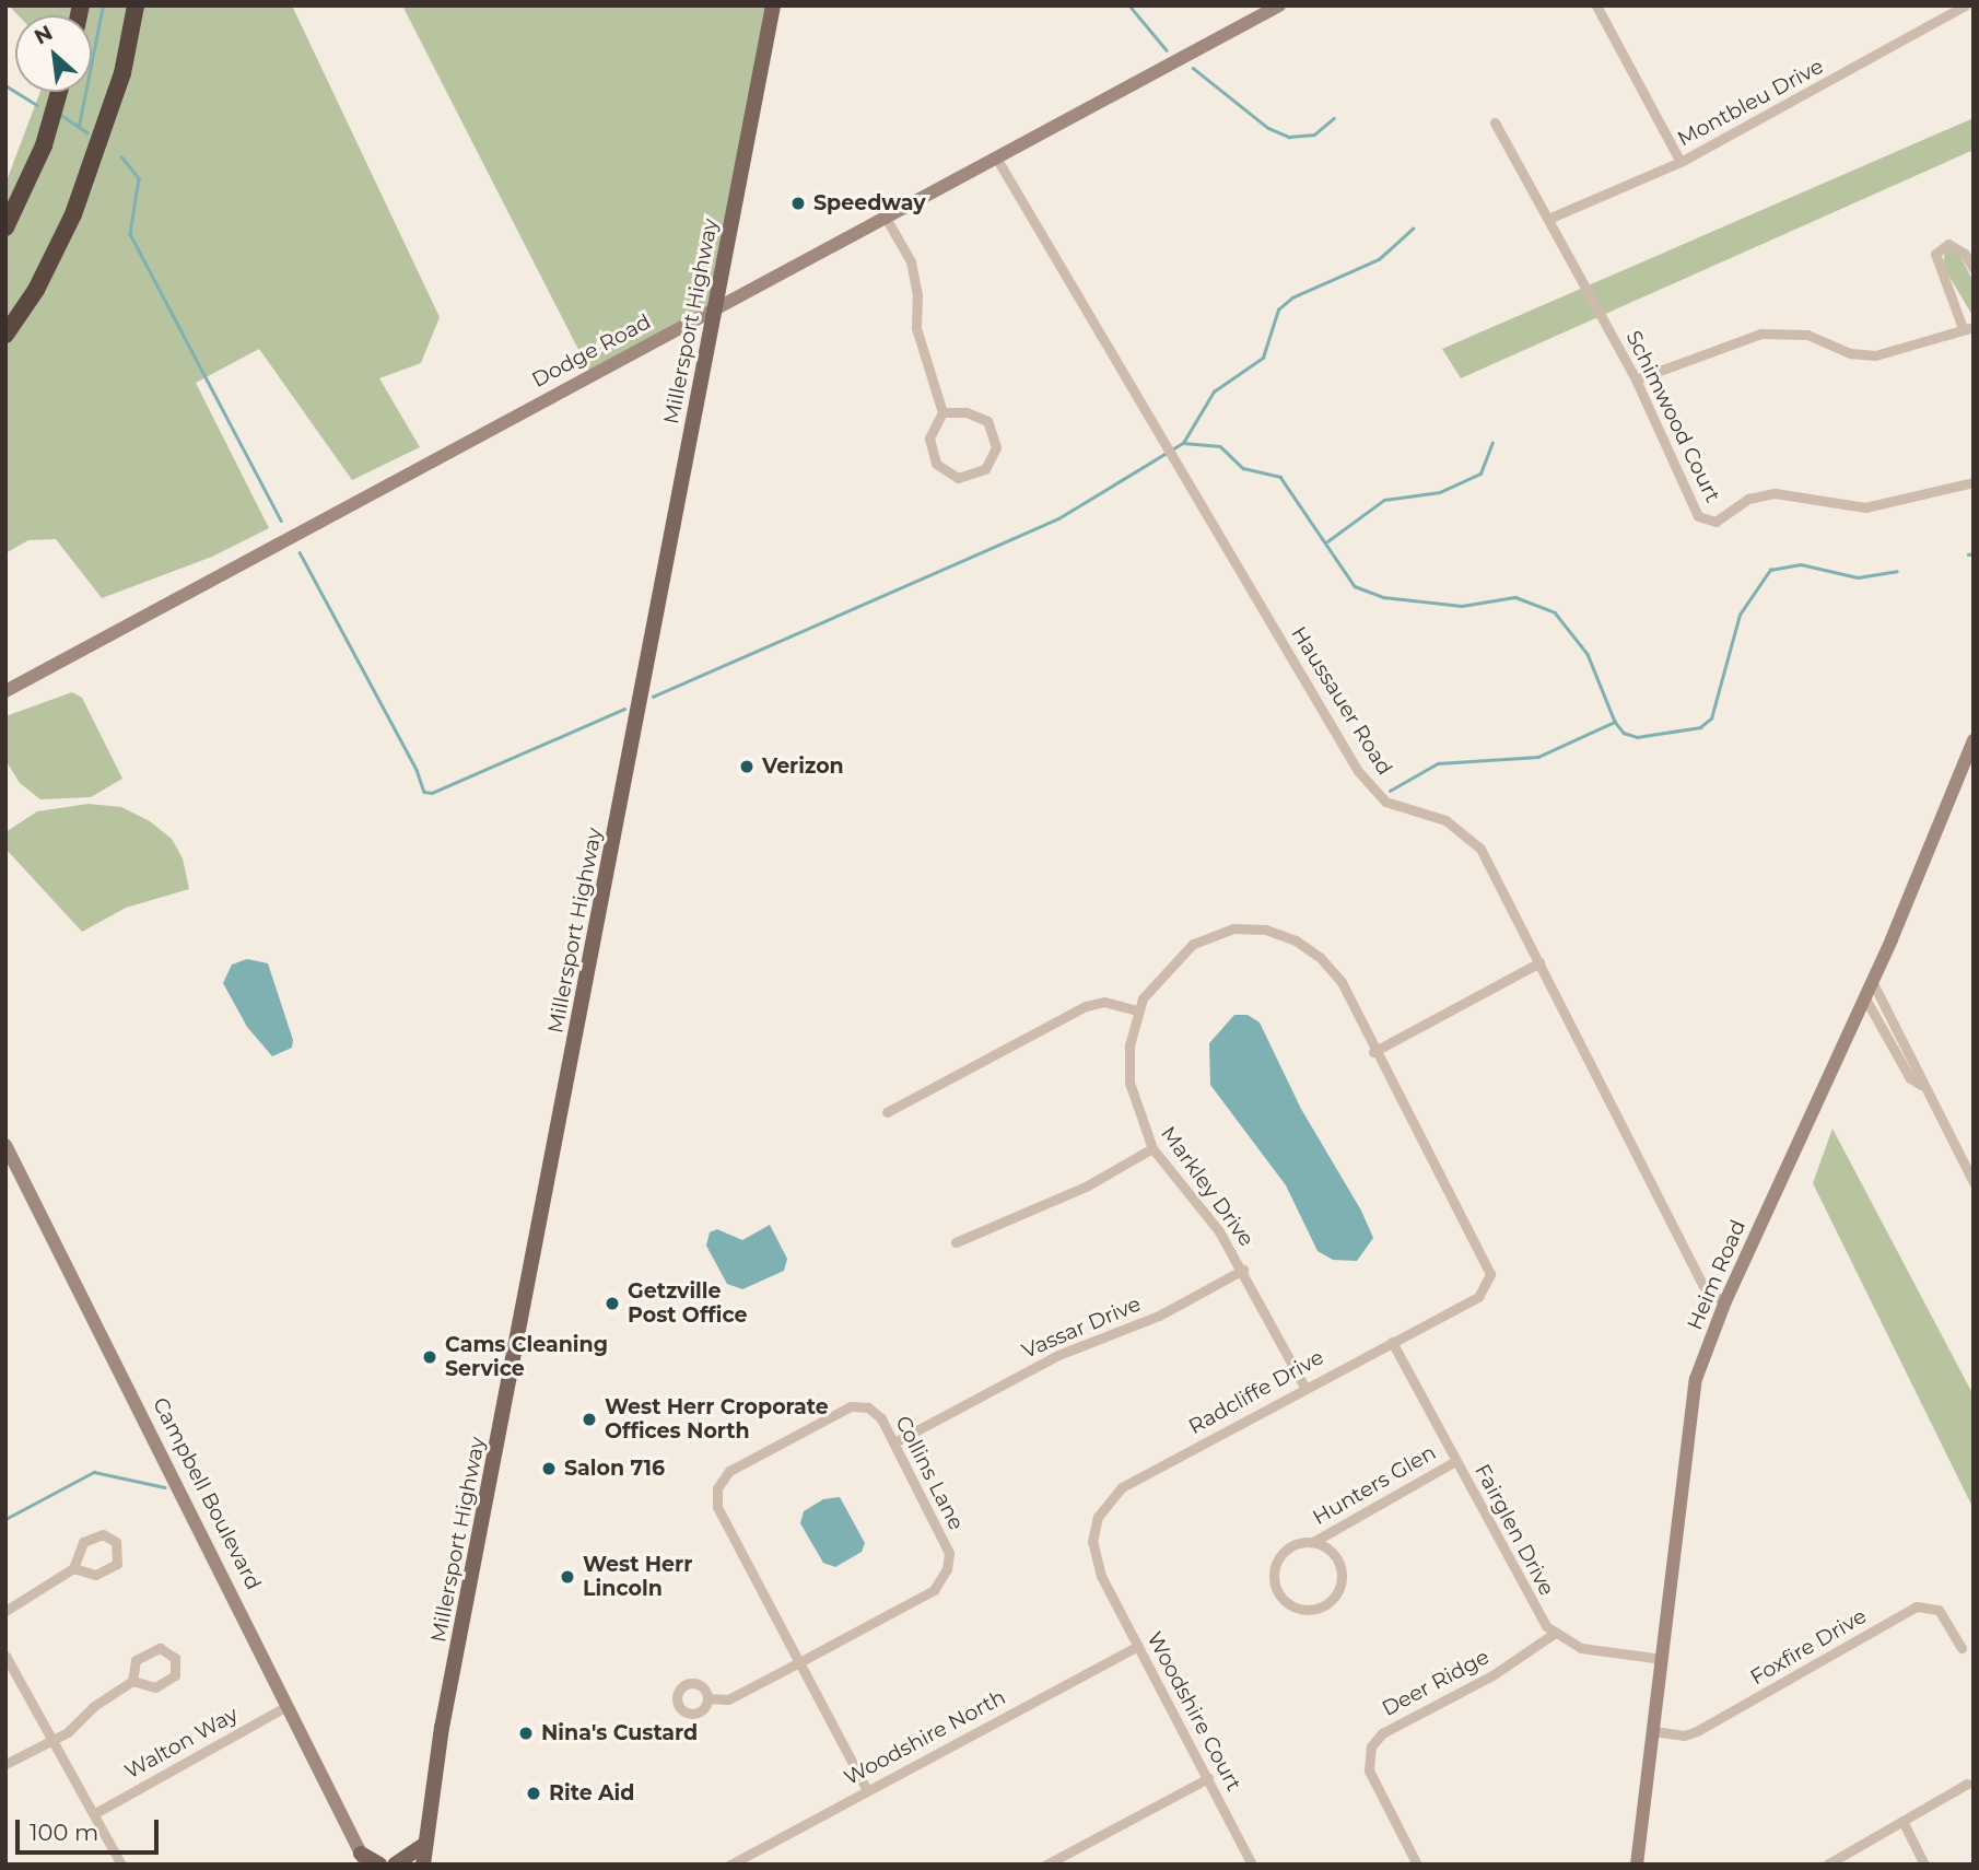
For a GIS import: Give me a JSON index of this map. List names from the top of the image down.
{
  "streets": {
    "main road": ["Millersport Highway"],
    "street": [
      "Montbleu Drive",
      "Dodge Road",
      "Schimwood Court",
      "Haussauer Road",
      "Markley Drive",
      "Heim Road",
      "Vassar Drive",
      "Radcliffe Drive",
      "Collins Lane",
      "Hunters Glen",
      "Campbell Boulevard",
      "Fairglen Drive",
      "Foxfire Drive",
      "Deer Ridge",
      "Woodshire Court",
      "Woodshire North",
      "Walton Way"
    ]
  },
  "crossings": [
    ["Montbleu Drive", "Schimwood Court"],
    ["Millersport Highway", "Dodge Road"],
    ["Dodge Road", "Haussauer Road"],
    ["Haussauer Road", "Heim Road"],
    ["Markley Drive", "Vassar Drive"],
    ["Markley Drive", "Radcliffe Drive"],
    ["Heim Road", "Foxfire Drive"],
    ["Vassar Drive", "Collins Lane"],
    ["Radcliffe Drive", "Fairglen Drive"],
    ["Radcliffe Drive", "Woodshire Court"],
    ["Collins Lane", "Woodshire North"],
    ["Hunters Glen", "Fairglen Drive"],
    ["Campbell Boulevard", "Walton Way"],
    ["Fairglen Drive", "Deer Ridge"],
    ["Woodshire Court", "Woodshire North"]
  ],
  "places": [
    "Speedway",
    "Verizon",
    "Getzville Post Office",
    "Cams Cleaning Service",
    "West Herr Croporate Offices North",
    "Salon 716",
    "West Herr Lincoln",
    "Nina's Custard",
    "Rite Aid"
  ],
  "scale_bar": "100 m",
  "north": "top left"
}
